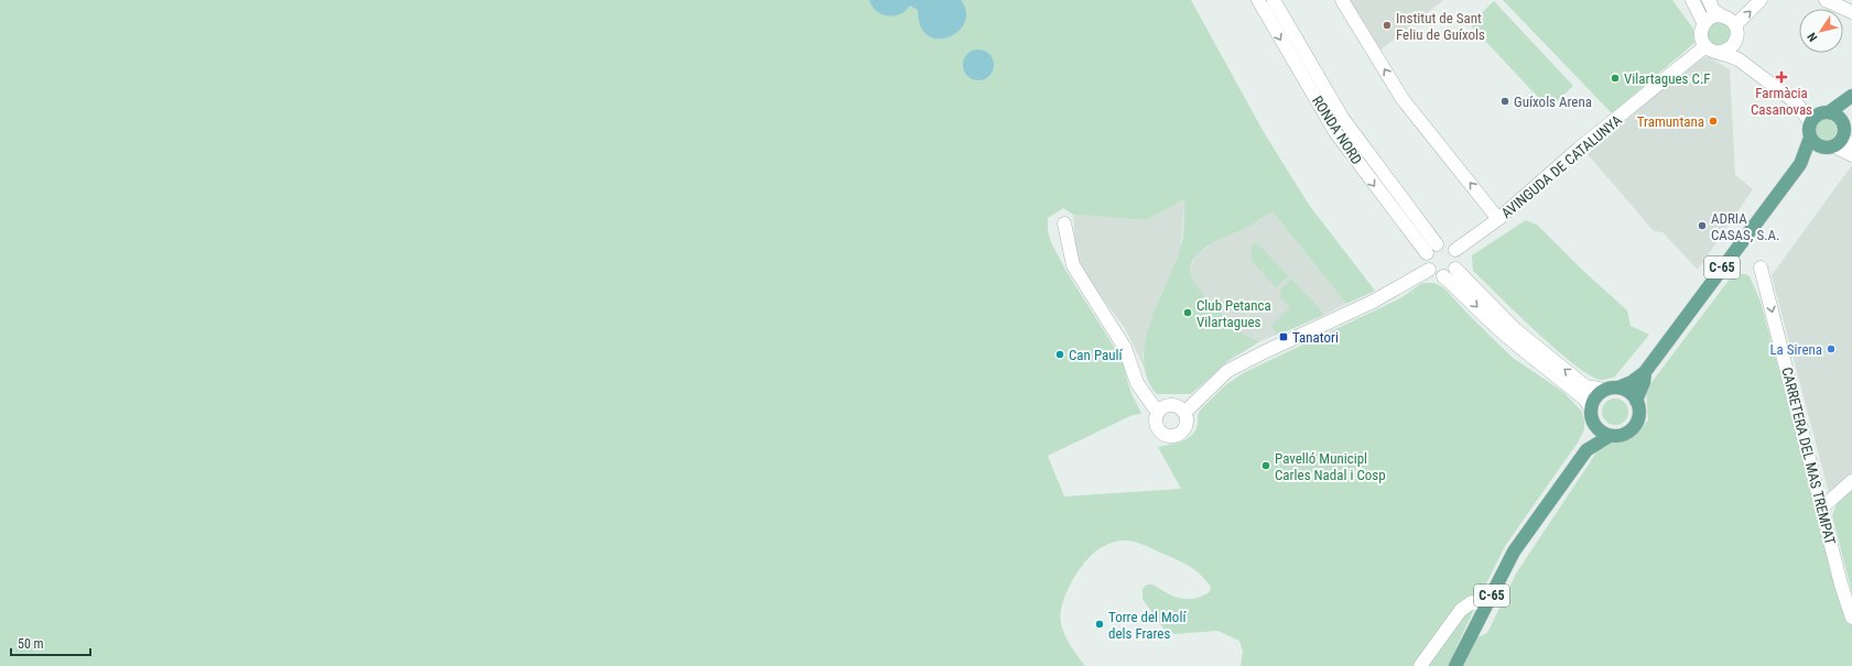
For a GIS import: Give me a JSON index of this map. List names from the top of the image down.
{
  "streets": {
    "main road": ["C-65"],
    "street": ["RONDA NORD", "AVINGUDA DE CATALUNYA", "CARRETERA DEL MAS TREMPAT"]
  },
  "crossings": [
    ["RONDA NORD", "AVINGUDA DE CATALUNYA"]
  ],
  "one_way": ["CARRETERA DEL MAS TREMPAT"],
  "places": {
    "other": [
      "Institut de Sant Feliu de Guíxols",
      "Vilartagues C.F",
      "Guíxols Arena",
      "Tramuntana",
      "ADRIA CASAS, S.A.",
      "Club Petanca Vilartagues",
      "La Sirena",
      "Can Paulí",
      "Pavelló Municipl Carles Nadal i Cosp",
      "Torre del Molí dels Frares"
    ],
    "health": ["Farmàcia Casanovas"],
    "transit": ["Tanatori"]
  },
  "scale_bar": "50 m",
  "north": "bottom left"
}
